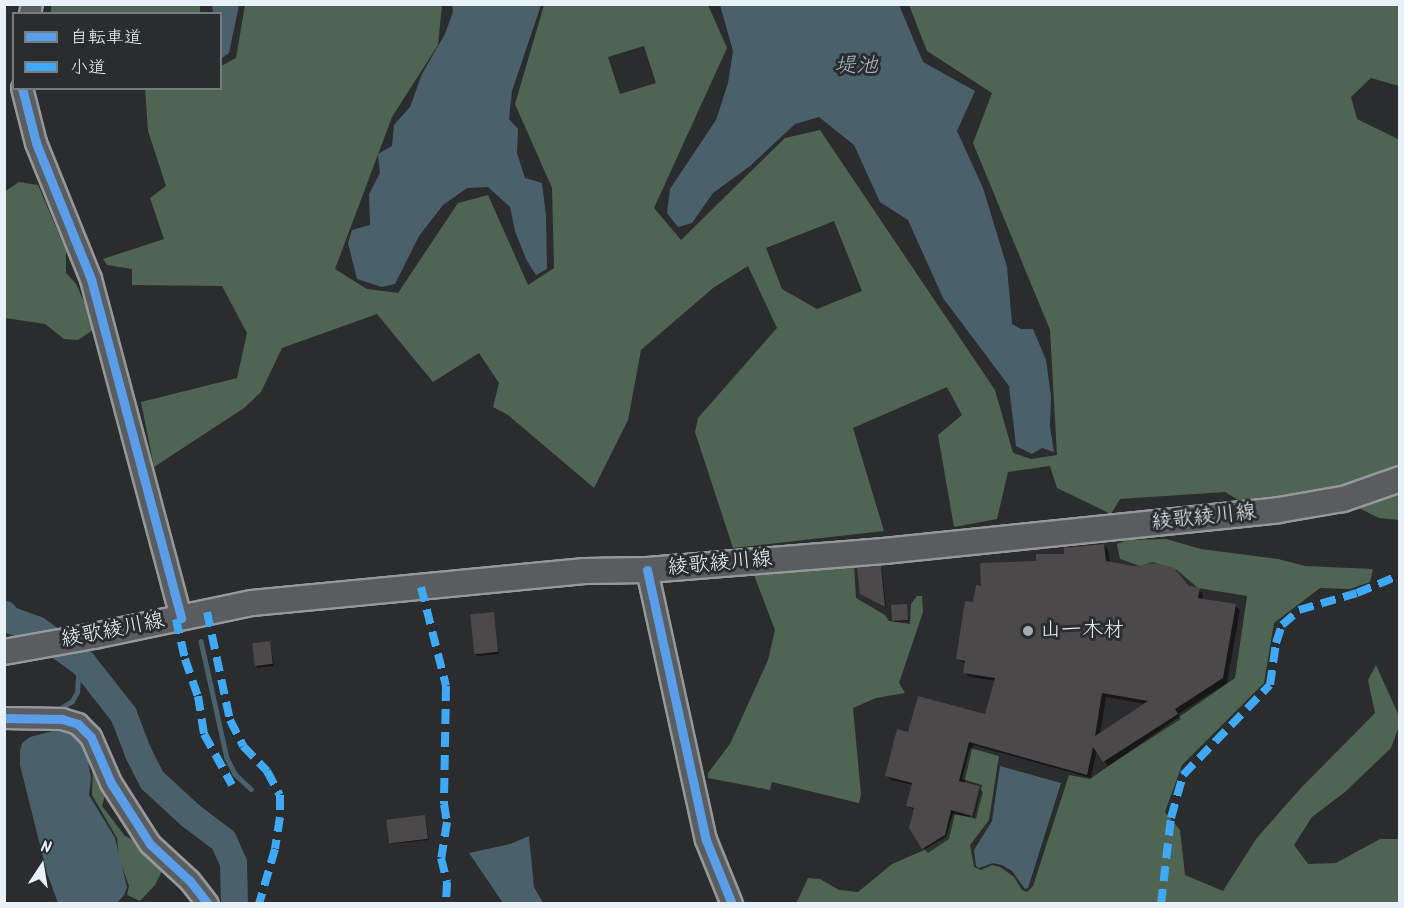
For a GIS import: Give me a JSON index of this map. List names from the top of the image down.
{
  "streets": {
    "main road": ["綾歌綾川線"]
  },
  "water": ["堤池"],
  "places": ["山一木材"],
  "legend": ["自転車道", "小道"],
  "north": "top"
}
